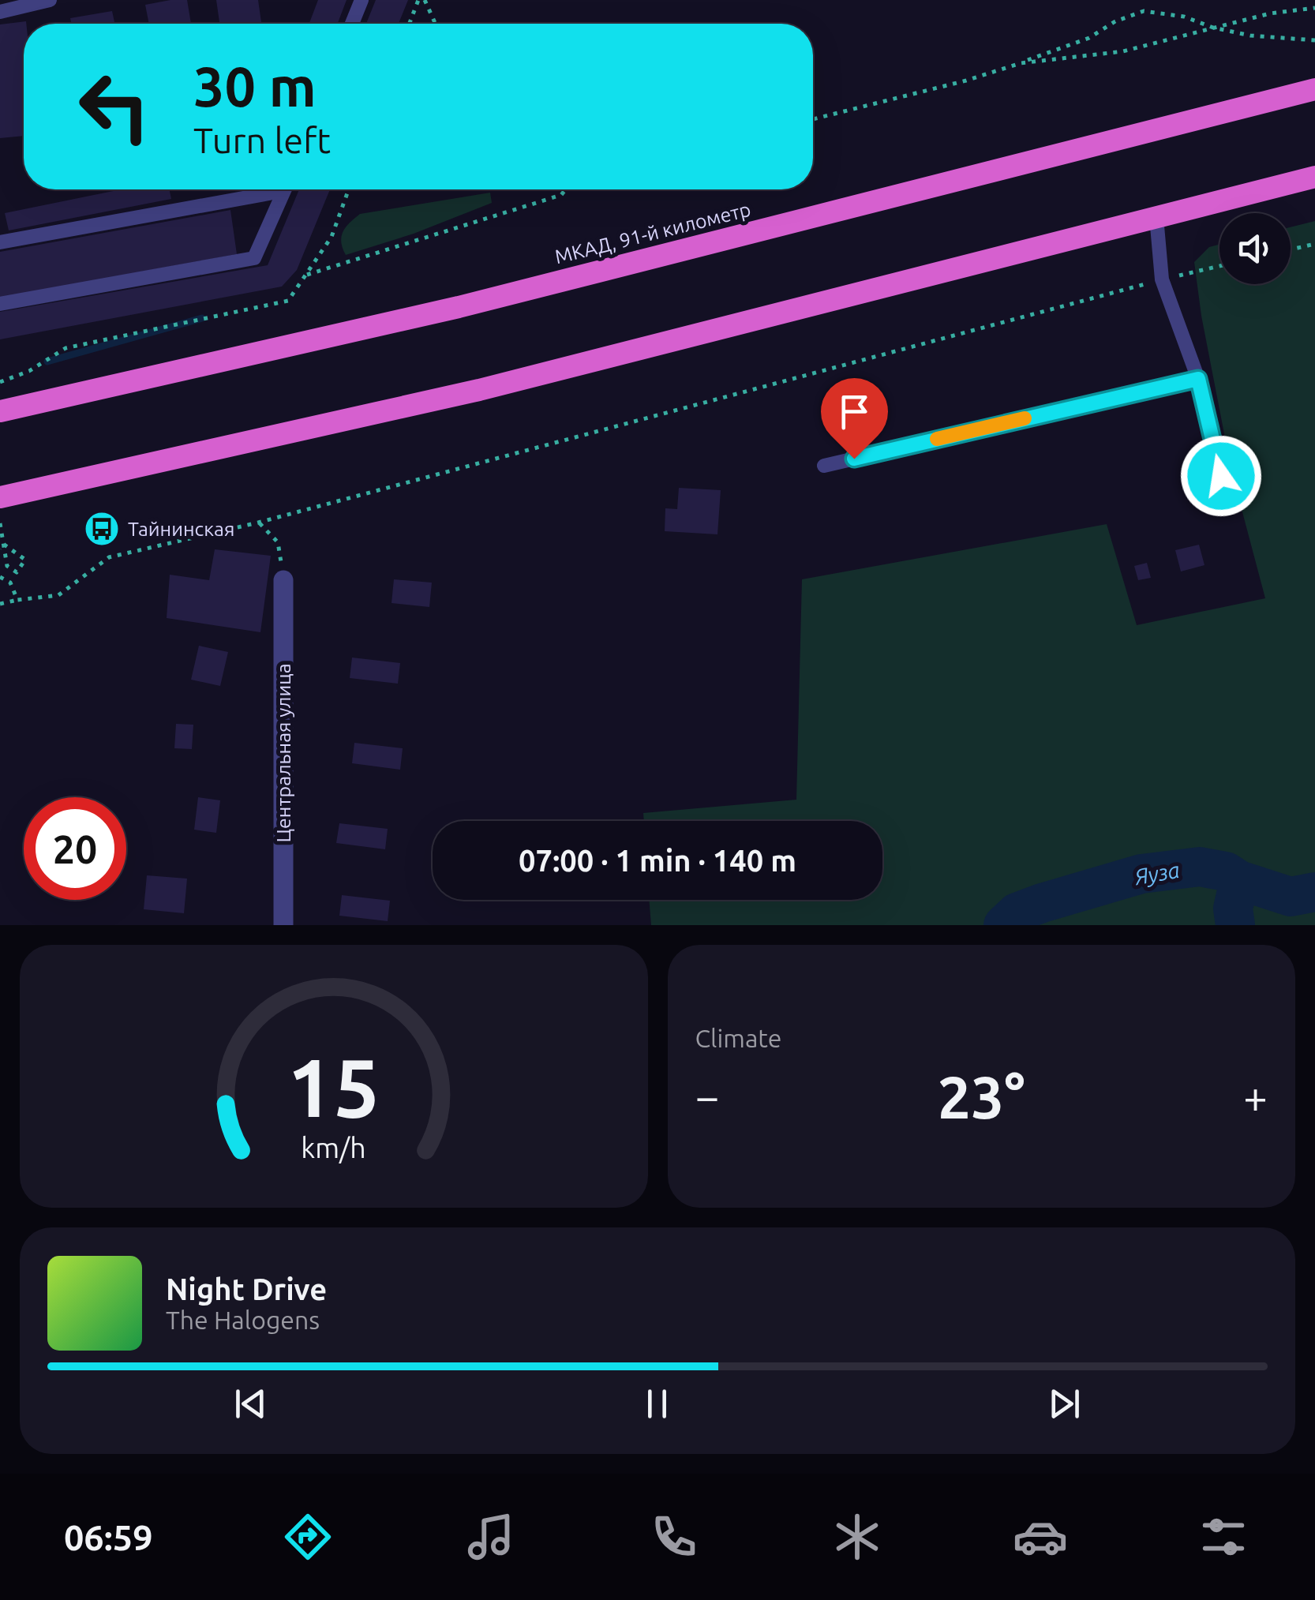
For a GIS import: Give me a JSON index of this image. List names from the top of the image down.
{
  "streets": {
    "highway": ["МКАД, 91-й километр"],
    "street": ["Центральная улица"]
  },
  "water": ["Яуза"],
  "places": {
    "bus stop": ["Тайнинская"]
  },
  "page": {
    "turn": ["30 m", "Turn left"],
    "limit": "20",
    "trip": "07:00 · 1 min · 140 m",
    "tile": "Climate",
    "heat": ["−", "23°", "+"],
    "song": ["Night Drive", "The Halogens"],
    "tabs": "06:59",
    "gauge": ["15", "km/h"]
  }
}
